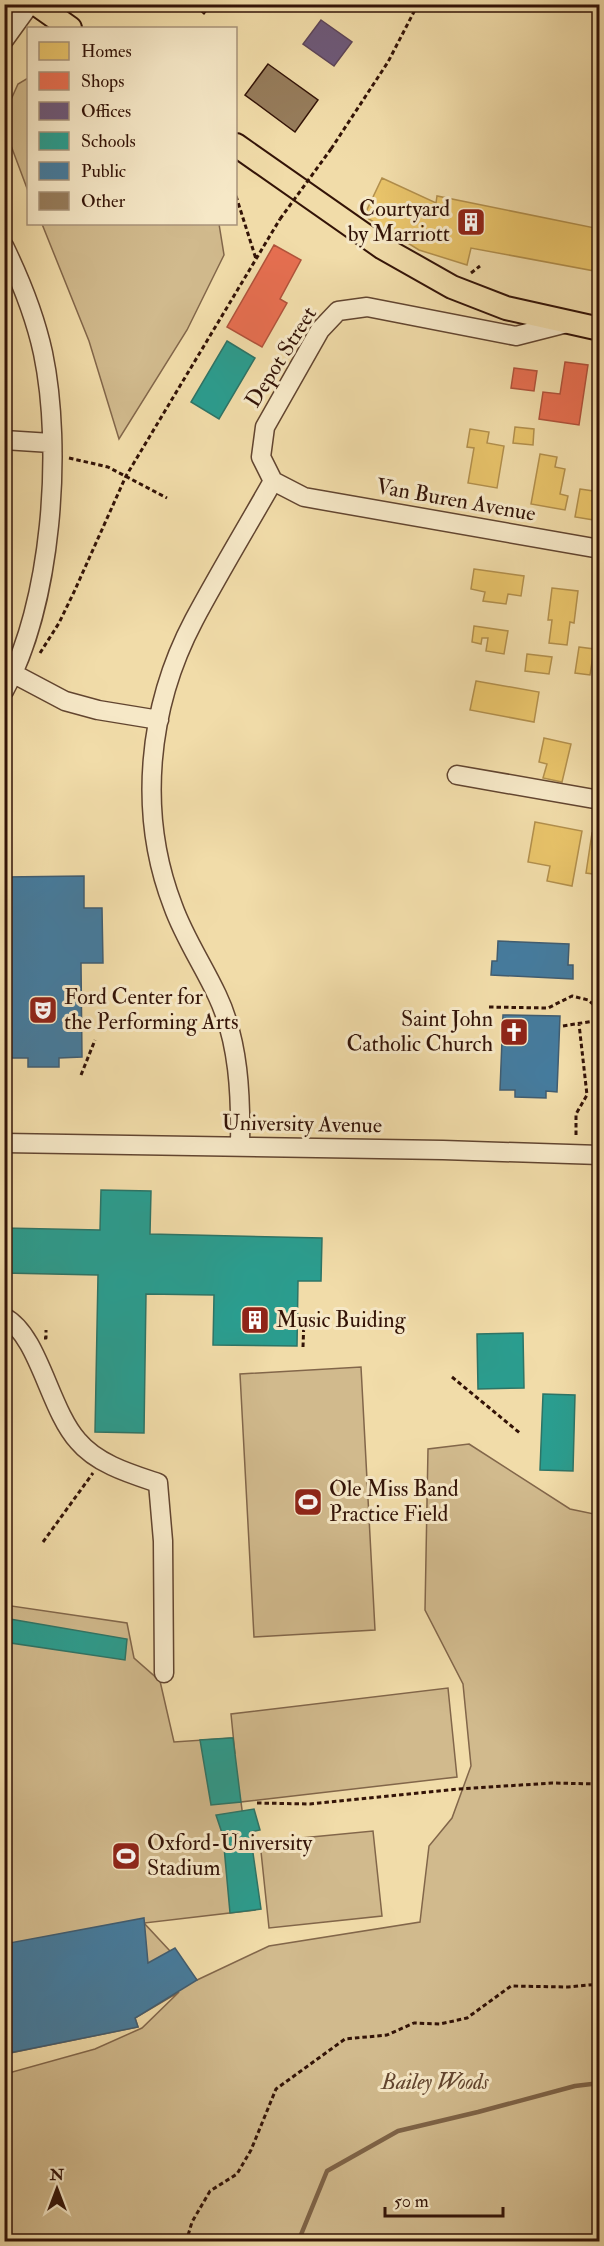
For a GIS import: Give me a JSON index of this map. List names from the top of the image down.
{
  "streets": {
    "street": ["Depot Street", "Van Buren Avenue", "University Avenue"]
  },
  "crossings": [
    ["Depot Street", "Van Buren Avenue"]
  ],
  "parks": ["Bailey Woods"],
  "places": {
    "building": ["Courtyard by Marriott", "Music Buiding"],
    "theatre": ["Ford Center for the Performing Arts"],
    "church": ["Saint John Catholic Church"],
    "sports": ["Ole Miss Band Practice Field", "Oxford-University Stadium"]
  },
  "legend": [
    "Homes",
    "Shops",
    "Offices",
    "Schools",
    "Public",
    "Other"
  ],
  "scale_bar": "50 m",
  "north": "top"
}
